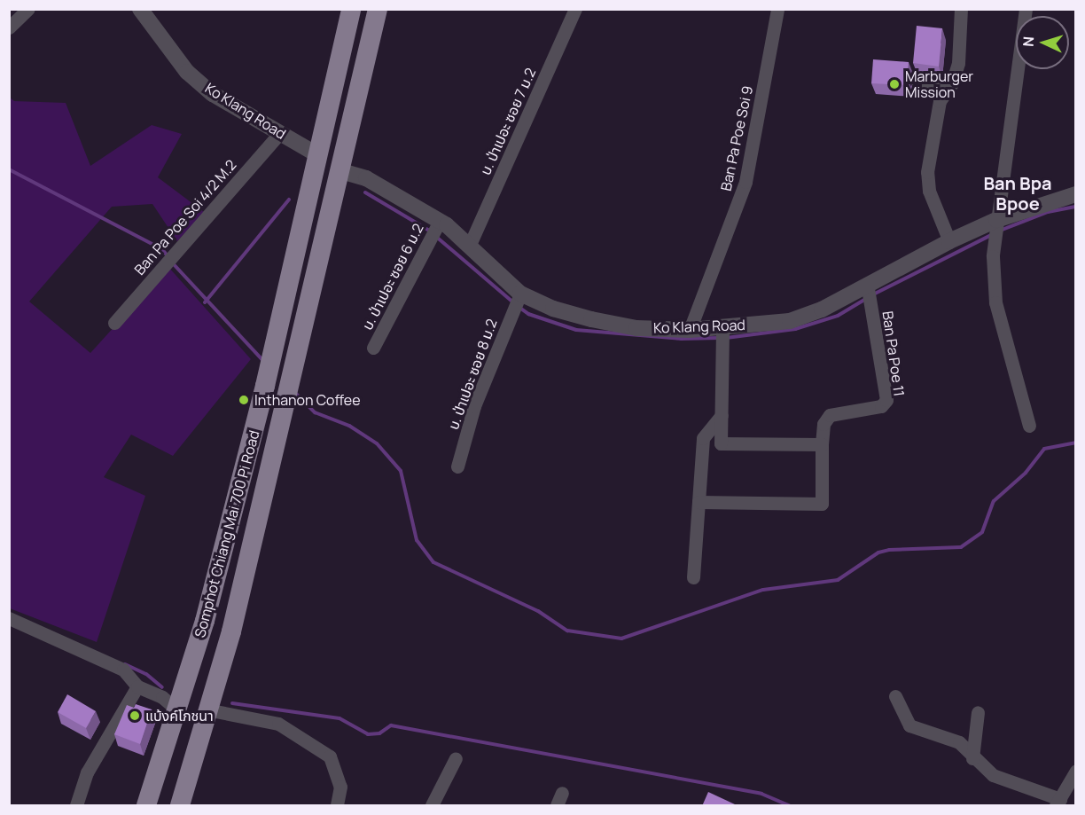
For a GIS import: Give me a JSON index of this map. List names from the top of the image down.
{
  "streets": {
    "main road": ["Somphot Chiang Mai 700 Pi Road"],
    "street": [
      "Ko Klang Road",
      "บ. ป่าเปอะ ซอย 7 ม.2",
      "Ban Pa Poe Soi 9",
      "Ban Pa Poe Soi 4/2 M.2",
      "บ. ป่าเปอะ ซอย 6 ม.2",
      "Ban Pa Poe 11",
      "บ. ป่าเปอะ ซอย 8 ม.2"
    ]
  },
  "crossings": [
    ["Ko Klang Road", "บ. ป่าเปอะ ซอย 7 ม.2"],
    ["Ko Klang Road", "Ban Pa Poe Soi 9"],
    ["Ko Klang Road", "Ban Pa Poe Soi 4/2 M.2"],
    ["Ko Klang Road", "บ. ป่าเปอะ ซอย 6 ม.2"],
    ["Ko Klang Road", "Ban Pa Poe 11"],
    ["Ko Klang Road", "บ. ป่าเปอะ ซอย 8 ม.2"],
    ["Ko Klang Road", "Somphot Chiang Mai 700 Pi Road"]
  ],
  "districts": ["Ban Bpa Bpoe"],
  "places": ["Marburger Mission", "Inthanon Coffee", "แบ้งค์โภชนา"],
  "north": "left"
}
